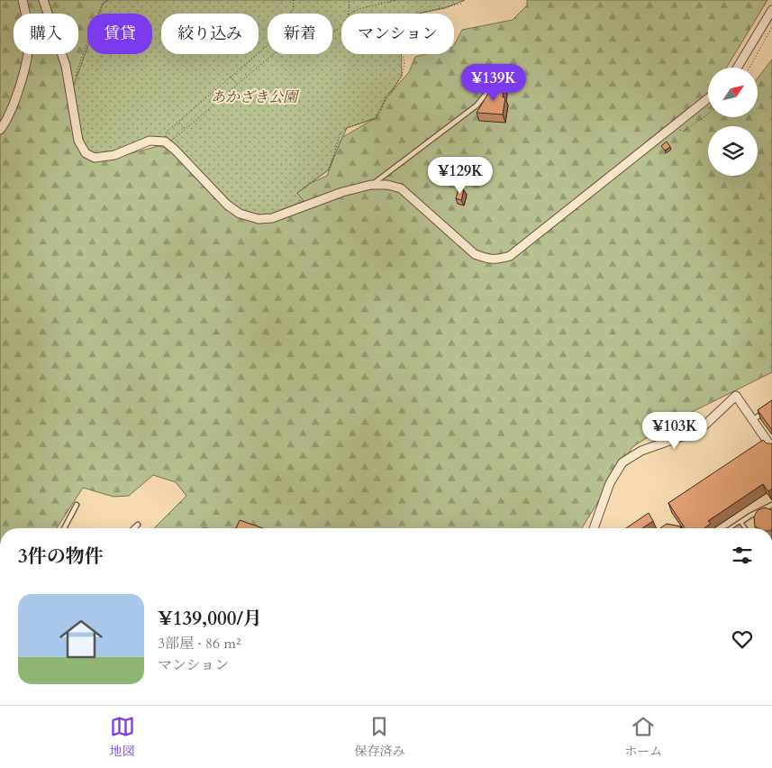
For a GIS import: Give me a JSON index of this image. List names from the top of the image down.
{
  "parks": ["あかざき公園"],
  "north": "top right",
  "page": {
    "chip": [
      "購入",
      "賃貸",
      "絞り込み",
      "新着",
      "マンション"
    ],
    "price": ["¥139K", "¥129K", "¥103K"],
    "heading": "3件の物件",
    "list": [
      {
        "name": "¥139,000/月",
        "note": "3部屋 · 86 m² · マンション"
      }
    ],
    "tabs": ["地図", "保存済み", "ホーム"]
  }
}
